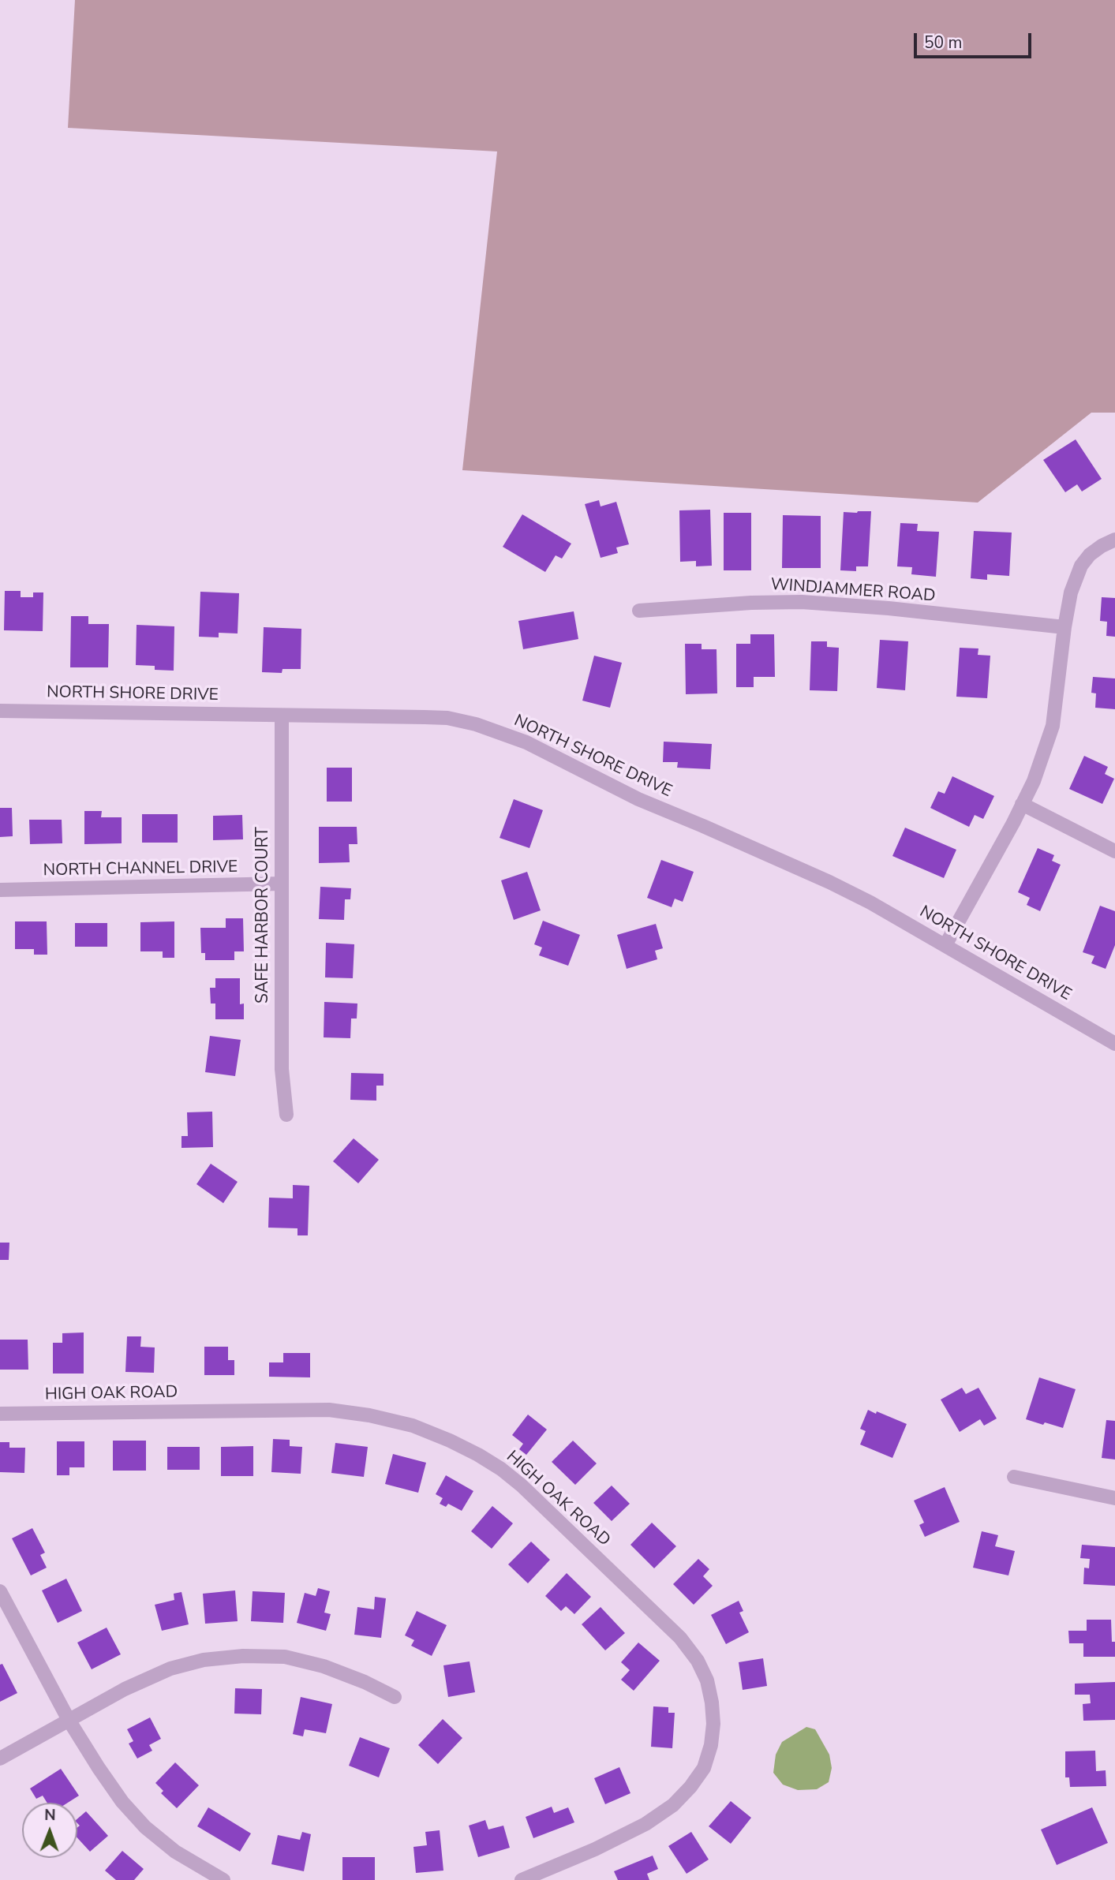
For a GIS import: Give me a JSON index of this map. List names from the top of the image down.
{
  "streets": {
    "street": [
      "WINDJAMMER ROAD",
      "NORTH SHORE DRIVE",
      "NORTH CHANNEL DRIVE",
      "SAFE HARBOR COURT",
      "HIGH OAK ROAD"
    ]
  },
  "crossings": [
    ["NORTH SHORE DRIVE", "SAFE HARBOR COURT"],
    ["NORTH CHANNEL DRIVE", "SAFE HARBOR COURT"]
  ],
  "scale_bar": "50 m",
  "north": "top"
}
